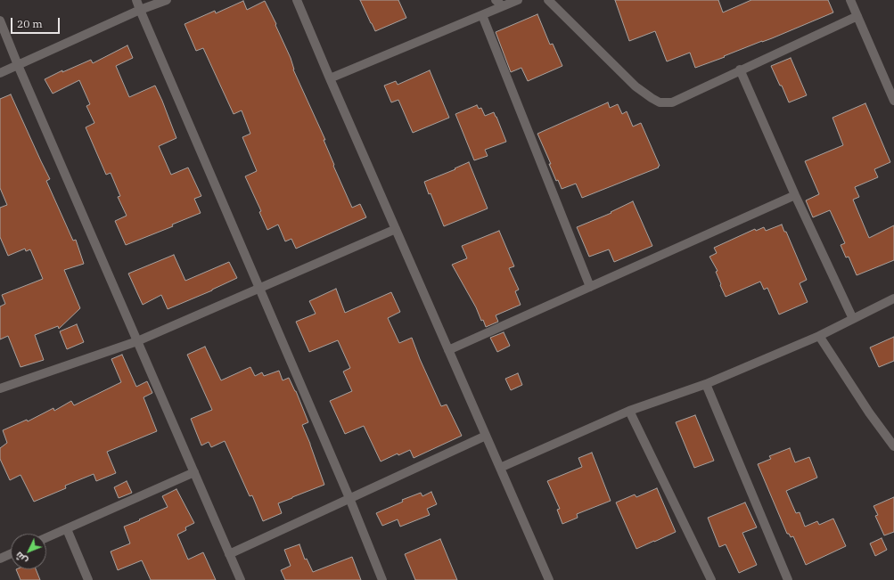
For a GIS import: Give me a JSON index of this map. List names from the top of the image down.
{
  "scale_bar": "20 m",
  "north": "bottom left"
}
